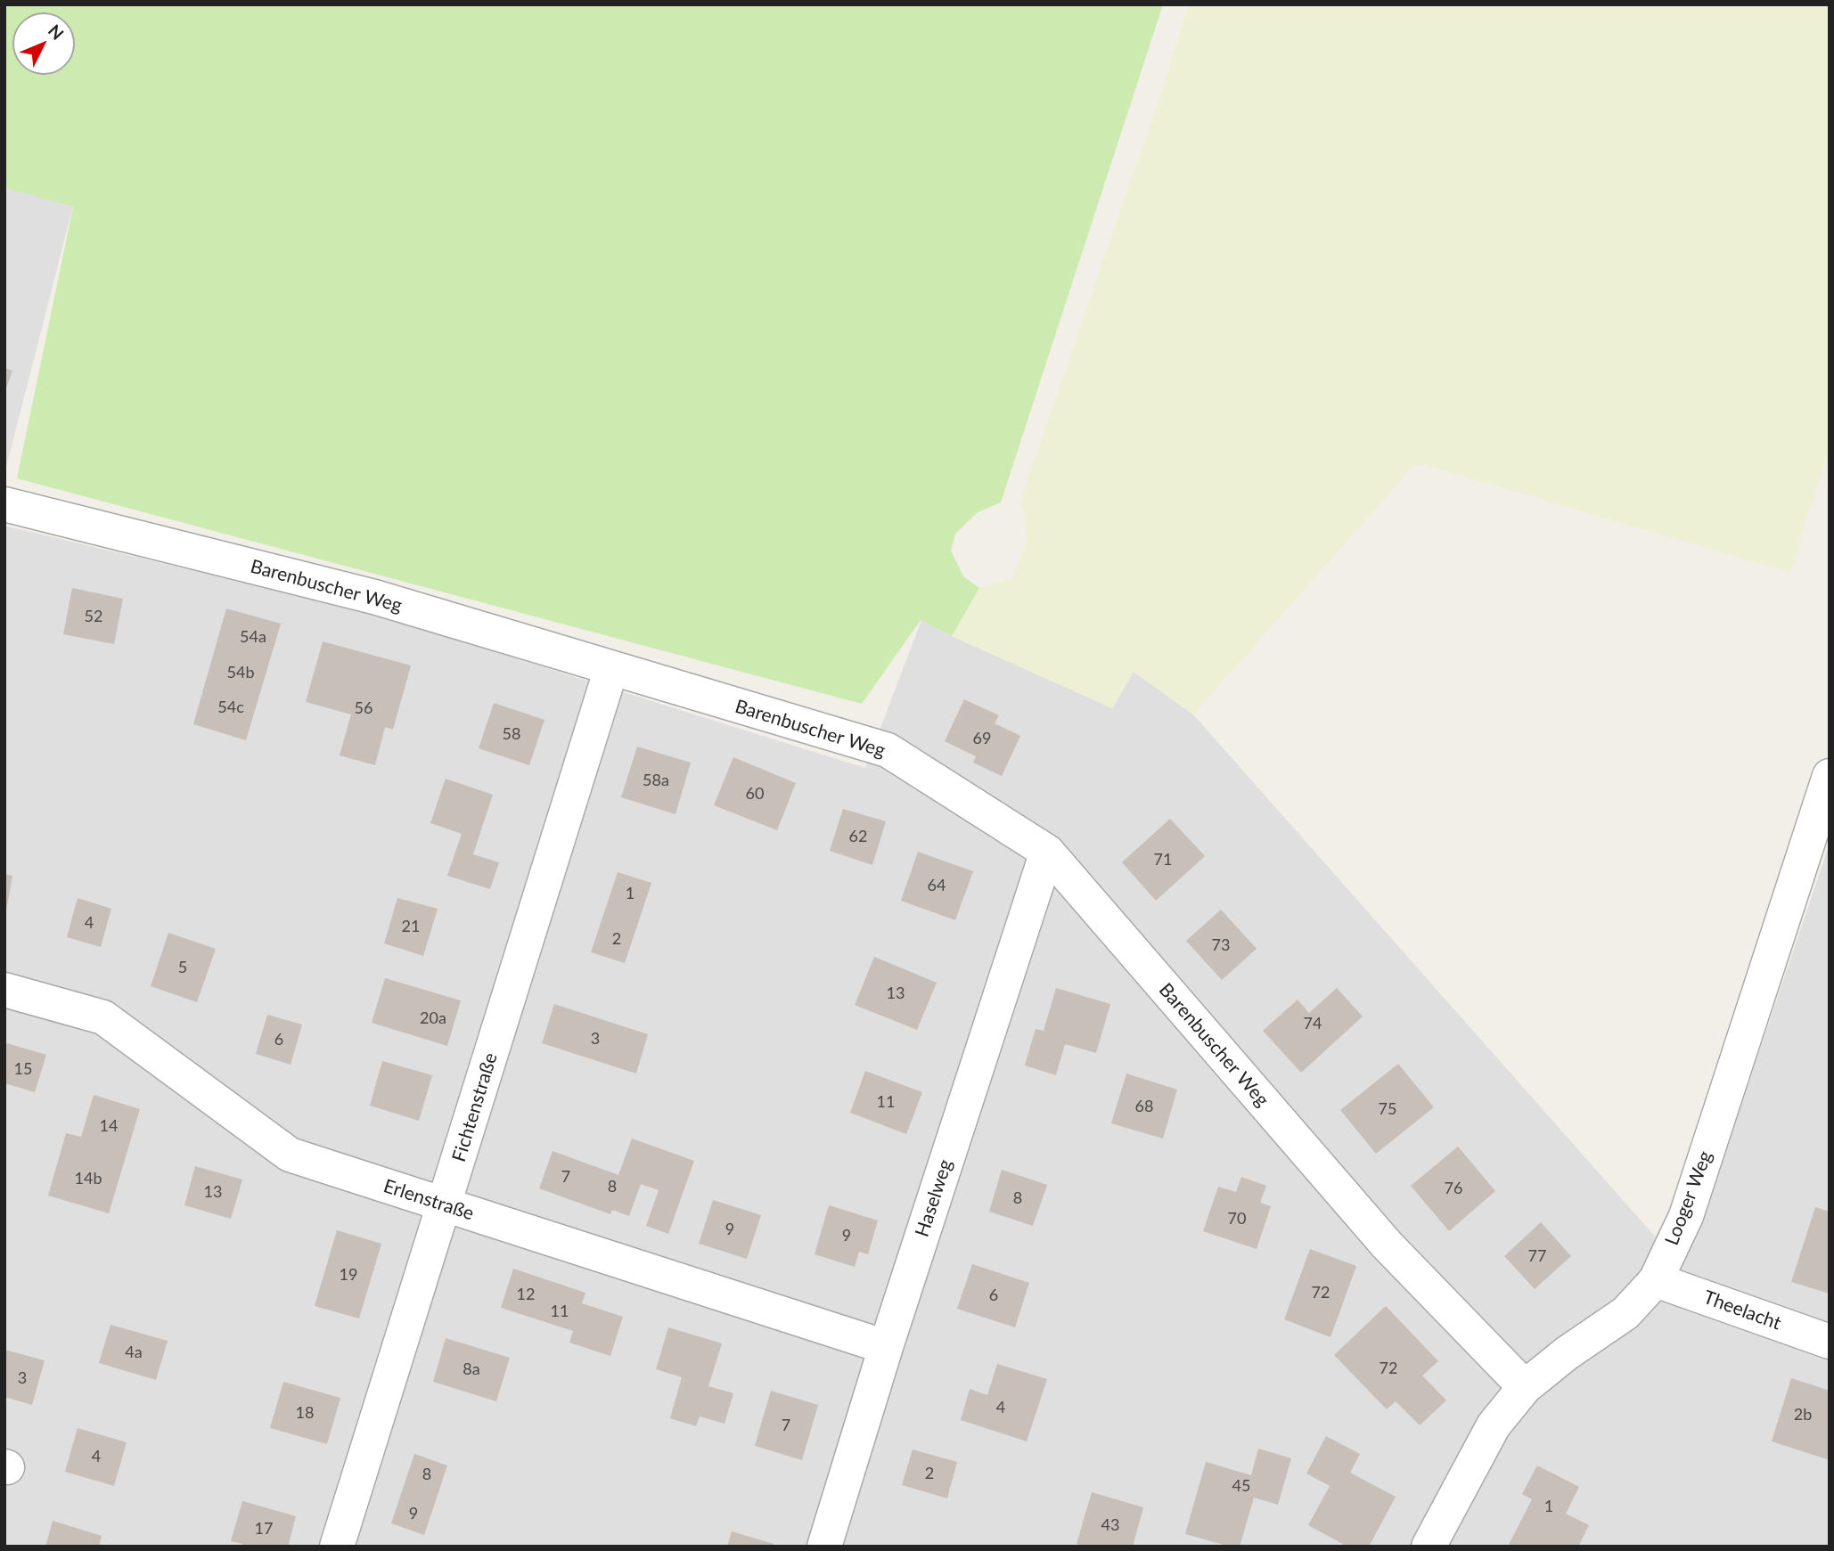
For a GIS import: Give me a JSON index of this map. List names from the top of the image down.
{
  "streets": {
    "street": [
      "Barenbuscher Weg",
      "Fichtenstraße",
      "Haselweg",
      "Looger Weg",
      "Erlenstraße",
      "Theelacht"
    ]
  },
  "crossings": [
    ["Barenbuscher Weg", "Fichtenstraße"],
    ["Barenbuscher Weg", "Haselweg"],
    ["Barenbuscher Weg", "Looger Weg"],
    ["Fichtenstraße", "Erlenstraße"],
    ["Haselweg", "Erlenstraße"],
    ["Looger Weg", "Theelacht"]
  ],
  "house_numbers": [
    "52",
    "54a",
    "54b",
    "54c",
    "56",
    "58",
    "69",
    "58a",
    "60",
    "62",
    "71",
    "64",
    "1",
    "4",
    "21",
    "2",
    "73",
    "5",
    "13",
    "20a",
    "74",
    "3",
    "6",
    "15",
    "11",
    "68",
    "75",
    "14",
    "7",
    "14b",
    "8",
    "76",
    "13",
    "8",
    "70",
    "9",
    "9",
    "77",
    "19",
    "72",
    "12",
    "6",
    "11",
    "4a",
    "72",
    "8a",
    "3",
    "4",
    "18",
    "2b",
    "7",
    "4",
    "2",
    "8",
    "45",
    "1",
    "9",
    "43",
    "17"
  ],
  "north": "top right"
}
